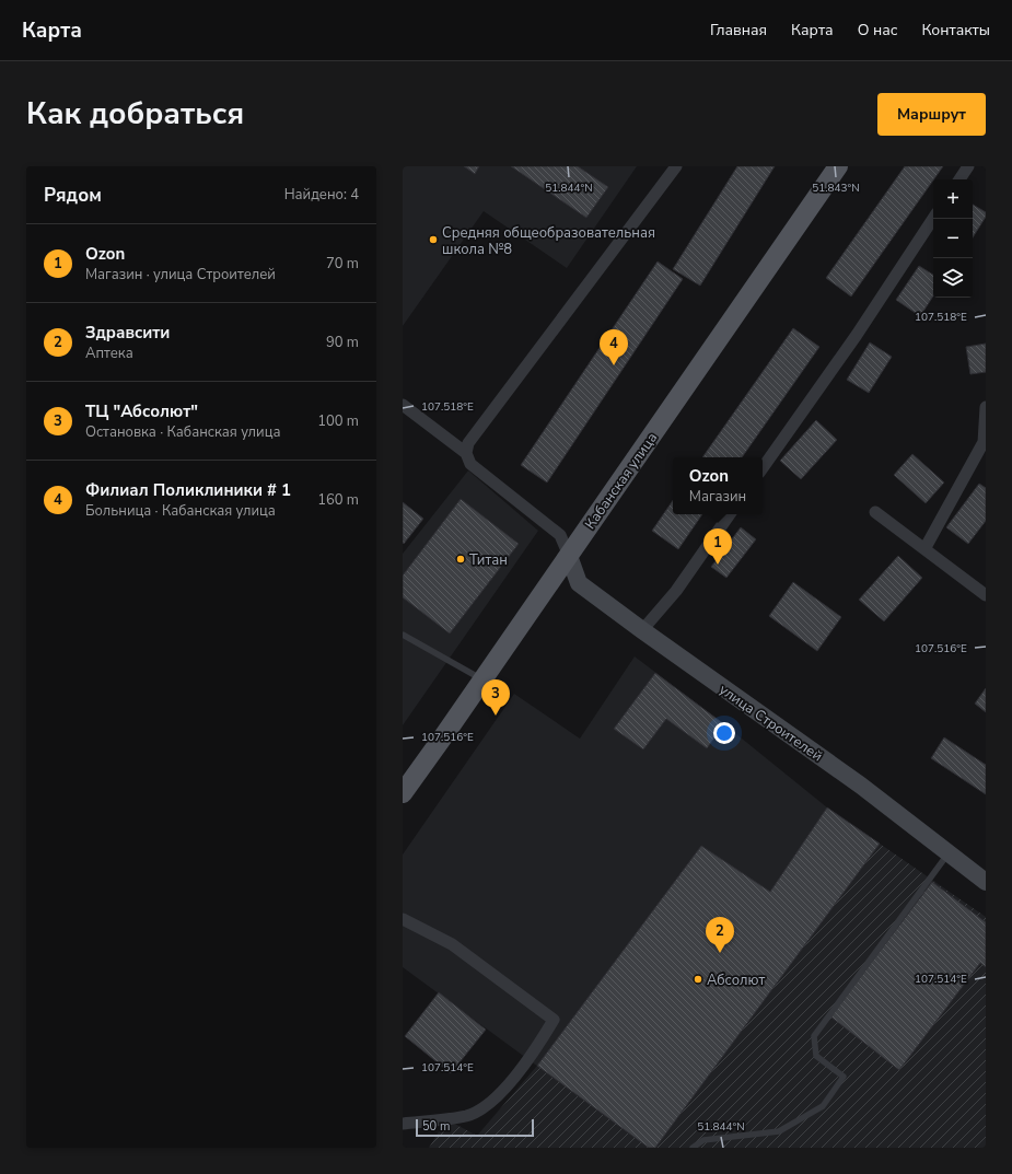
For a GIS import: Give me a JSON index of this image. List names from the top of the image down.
{
  "streets": {
    "main road": ["Кабанская улица"],
    "street": ["улица Строителей"]
  },
  "crossings": [
    ["Кабанская улица", "улица Строителей"]
  ],
  "places": ["Средняя общеобразовательная школа №8", "Титан", "Абсолют"],
  "scale_bar": "50 m",
  "page": {
    "header": "Карта",
    "nav": [
      "Главная",
      "Карта",
      "О нас",
      "Контакты"
    ],
    "title": "Как добраться",
    "buttons": "Маршрут",
    "heading": ["Рядом", "Найдено: 4"],
    "map_buttons": ["+", "−"],
    "list": [
      {
        "mark": "1",
        "name": "Ozon",
        "note": "Магазин · улица Строителей",
        "value": "70 m"
      },
      {
        "mark": "2",
        "name": "Здравсити",
        "note": "Аптека",
        "value": "90 m"
      },
      {
        "mark": "3",
        "name": "ТЦ \"Абсолют\"",
        "note": "Остановка · Кабанская улица",
        "value": "100 m"
      },
      {
        "mark": "4",
        "name": "Филиал Поликлиники # 1",
        "note": "Больница · Кабанская улица",
        "value": "160 m"
      }
    ],
    "pins": [
      "4",
      "1",
      "3",
      "2"
    ],
    "popup": ["Ozon", "Магазин"],
    "scale": "50 m"
  },
  "coordinates": [
    "51.844°N",
    "51.843°N",
    "107.518°E",
    "107.516°E",
    "107.514°E"
  ]
}
